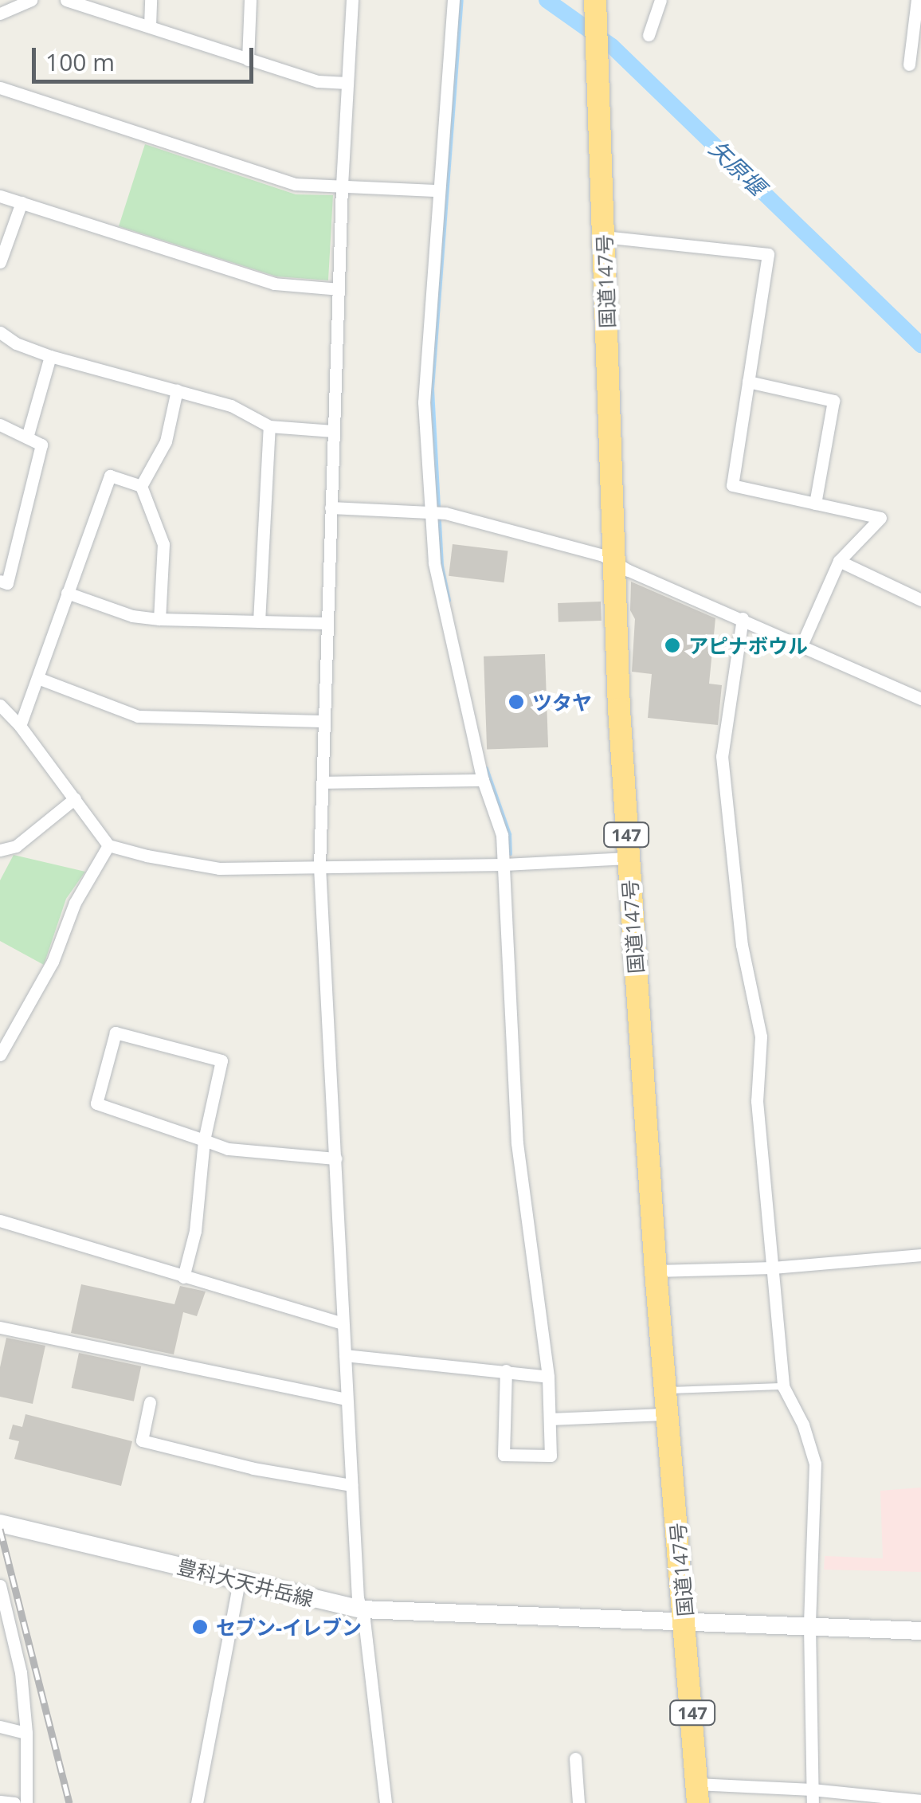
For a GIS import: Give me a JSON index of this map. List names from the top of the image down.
{
  "streets": {
    "highway": ["国道147号", "147"],
    "main road": ["豊科大天井岳線"]
  },
  "crossings": [
    ["国道147号", "豊科大天井岳線"]
  ],
  "water": ["矢原堰"],
  "places": ["アピナボウル", "ツタヤ", "セブン-イレブン"],
  "scale_bar": "100 m"
}
